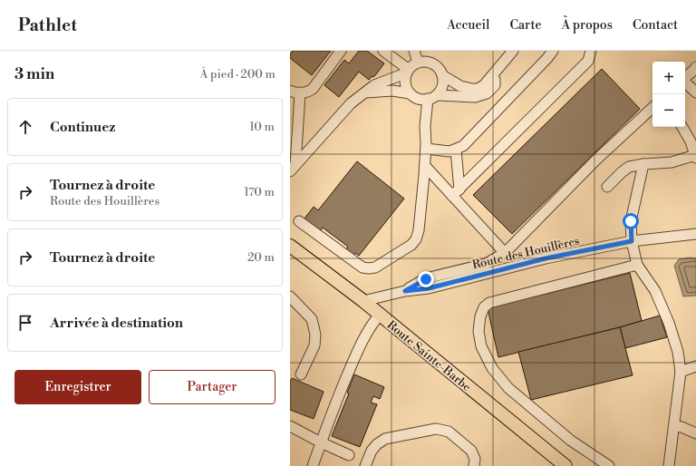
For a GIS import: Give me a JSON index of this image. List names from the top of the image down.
{
  "streets": {
    "main road": ["Route Sainte-Barbe"],
    "lane": ["Route des Houillères"]
  },
  "crossings": [
    ["Route des Houillères", "Route Sainte-Barbe"]
  ],
  "page": {
    "header": "Pathlet",
    "nav": [
      "Accueil",
      "Carte",
      "À propos",
      "Contact"
    ],
    "heading": ["3 min", "À pied · 200 m"],
    "map_buttons": ["+", "−"],
    "list": [
      ["Continuez", "10 m"],
      ["Tournez à droite", "Route des Houillères", "170 m"],
      ["Tournez à droite", "20 m"],
      "Arrivée à destination"
    ],
    "buttons": ["Enregistrer", "Partager"]
  }
}
